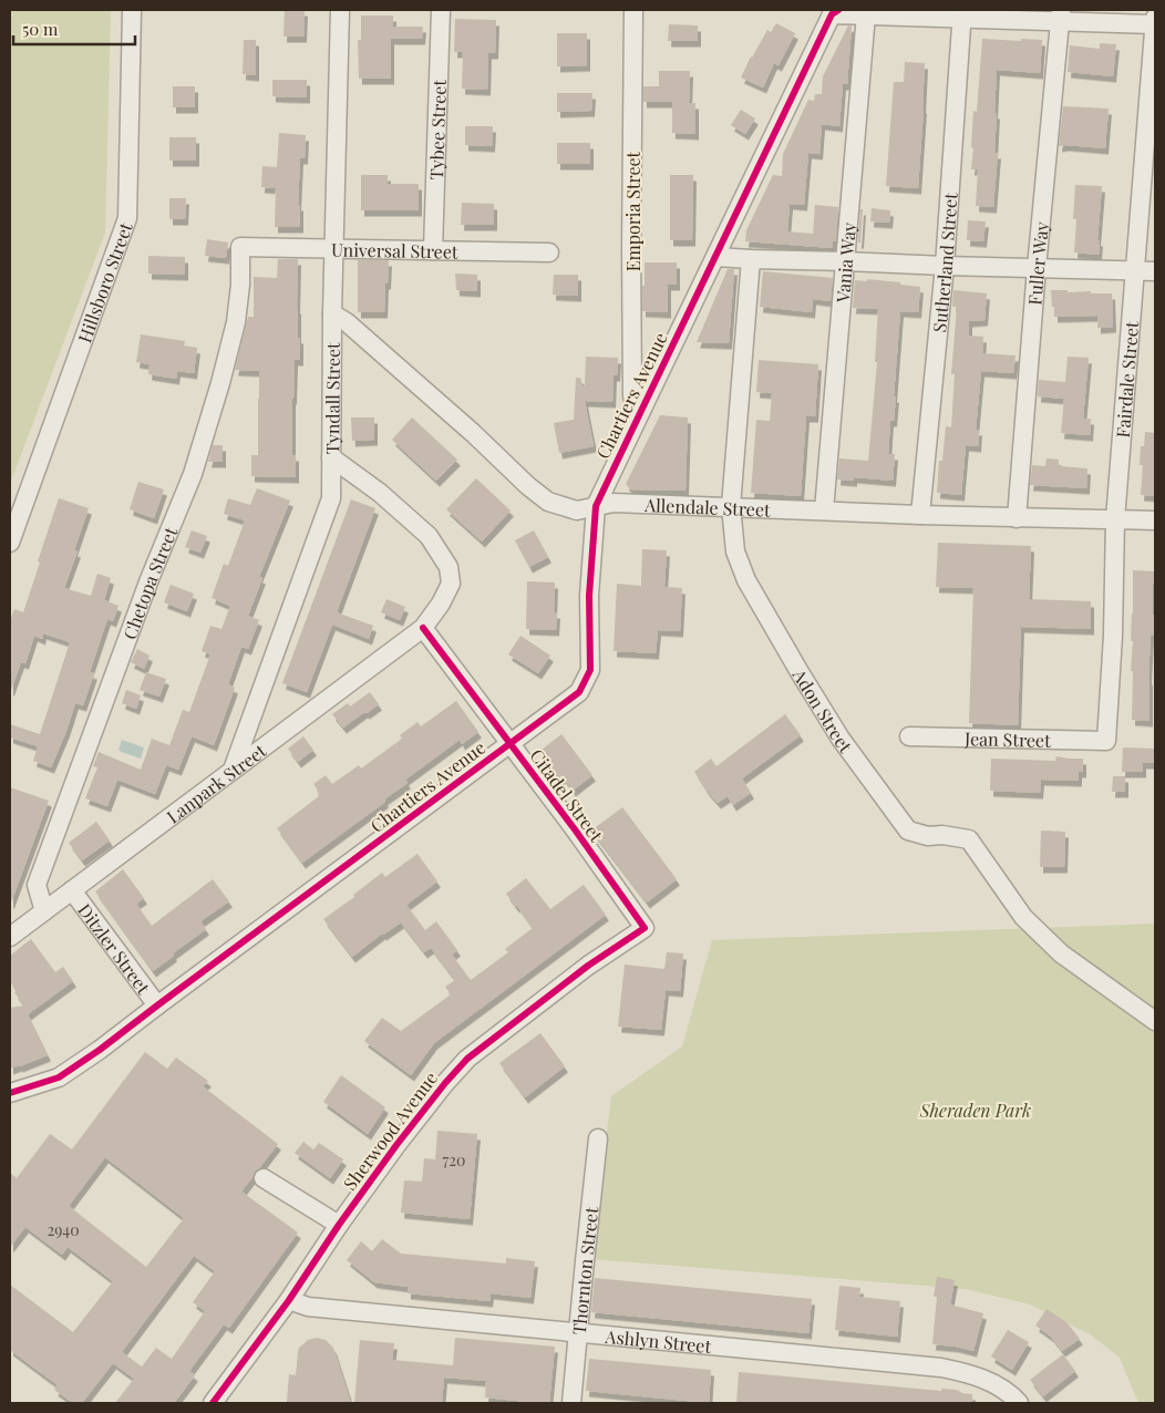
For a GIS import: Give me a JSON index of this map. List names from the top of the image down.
{
  "streets": {
    "street": [
      "Tybee Street",
      "Emporia Street",
      "Universal Street",
      "Vania Way",
      "Sutherland Street",
      "Fuller Way",
      "Hillsboro Street",
      "Fairdale Street",
      "Chartiers Avenue",
      "Tyndall Street",
      "Allendale Street",
      "Chetopa Street",
      "Adon Street",
      "Jean Street",
      "Lanpark Street",
      "Citadel Street",
      "Ditzler Street",
      "Sherwood Avenue",
      "Thornton Street",
      "Ashlyn Street"
    ]
  },
  "crossings": [
    ["Tybee Street", "Universal Street"],
    ["Emporia Street", "Chartiers Avenue"],
    ["Universal Street", "Tyndall Street"],
    ["Universal Street", "Chetopa Street"],
    ["Vania Way", "Allendale Street"],
    ["Sutherland Street", "Allendale Street"],
    ["Fuller Way", "Allendale Street"],
    ["Fairdale Street", "Allendale Street"],
    ["Fairdale Street", "Jean Street"],
    ["Chartiers Avenue", "Allendale Street"],
    ["Chartiers Avenue", "Citadel Street"],
    ["Chartiers Avenue", "Ditzler Street"],
    ["Tyndall Street", "Allendale Street"],
    ["Tyndall Street", "Lanpark Street"],
    ["Allendale Street", "Adon Street"],
    ["Chetopa Street", "Lanpark Street"],
    ["Lanpark Street", "Citadel Street"],
    ["Lanpark Street", "Ditzler Street"],
    ["Citadel Street", "Sherwood Avenue"],
    ["Sherwood Avenue", "Ashlyn Street"],
    ["Thornton Street", "Ashlyn Street"]
  ],
  "parks": ["Sheraden Park"],
  "house_numbers": ["720", "2940"],
  "scale_bar": "50 m"
}
